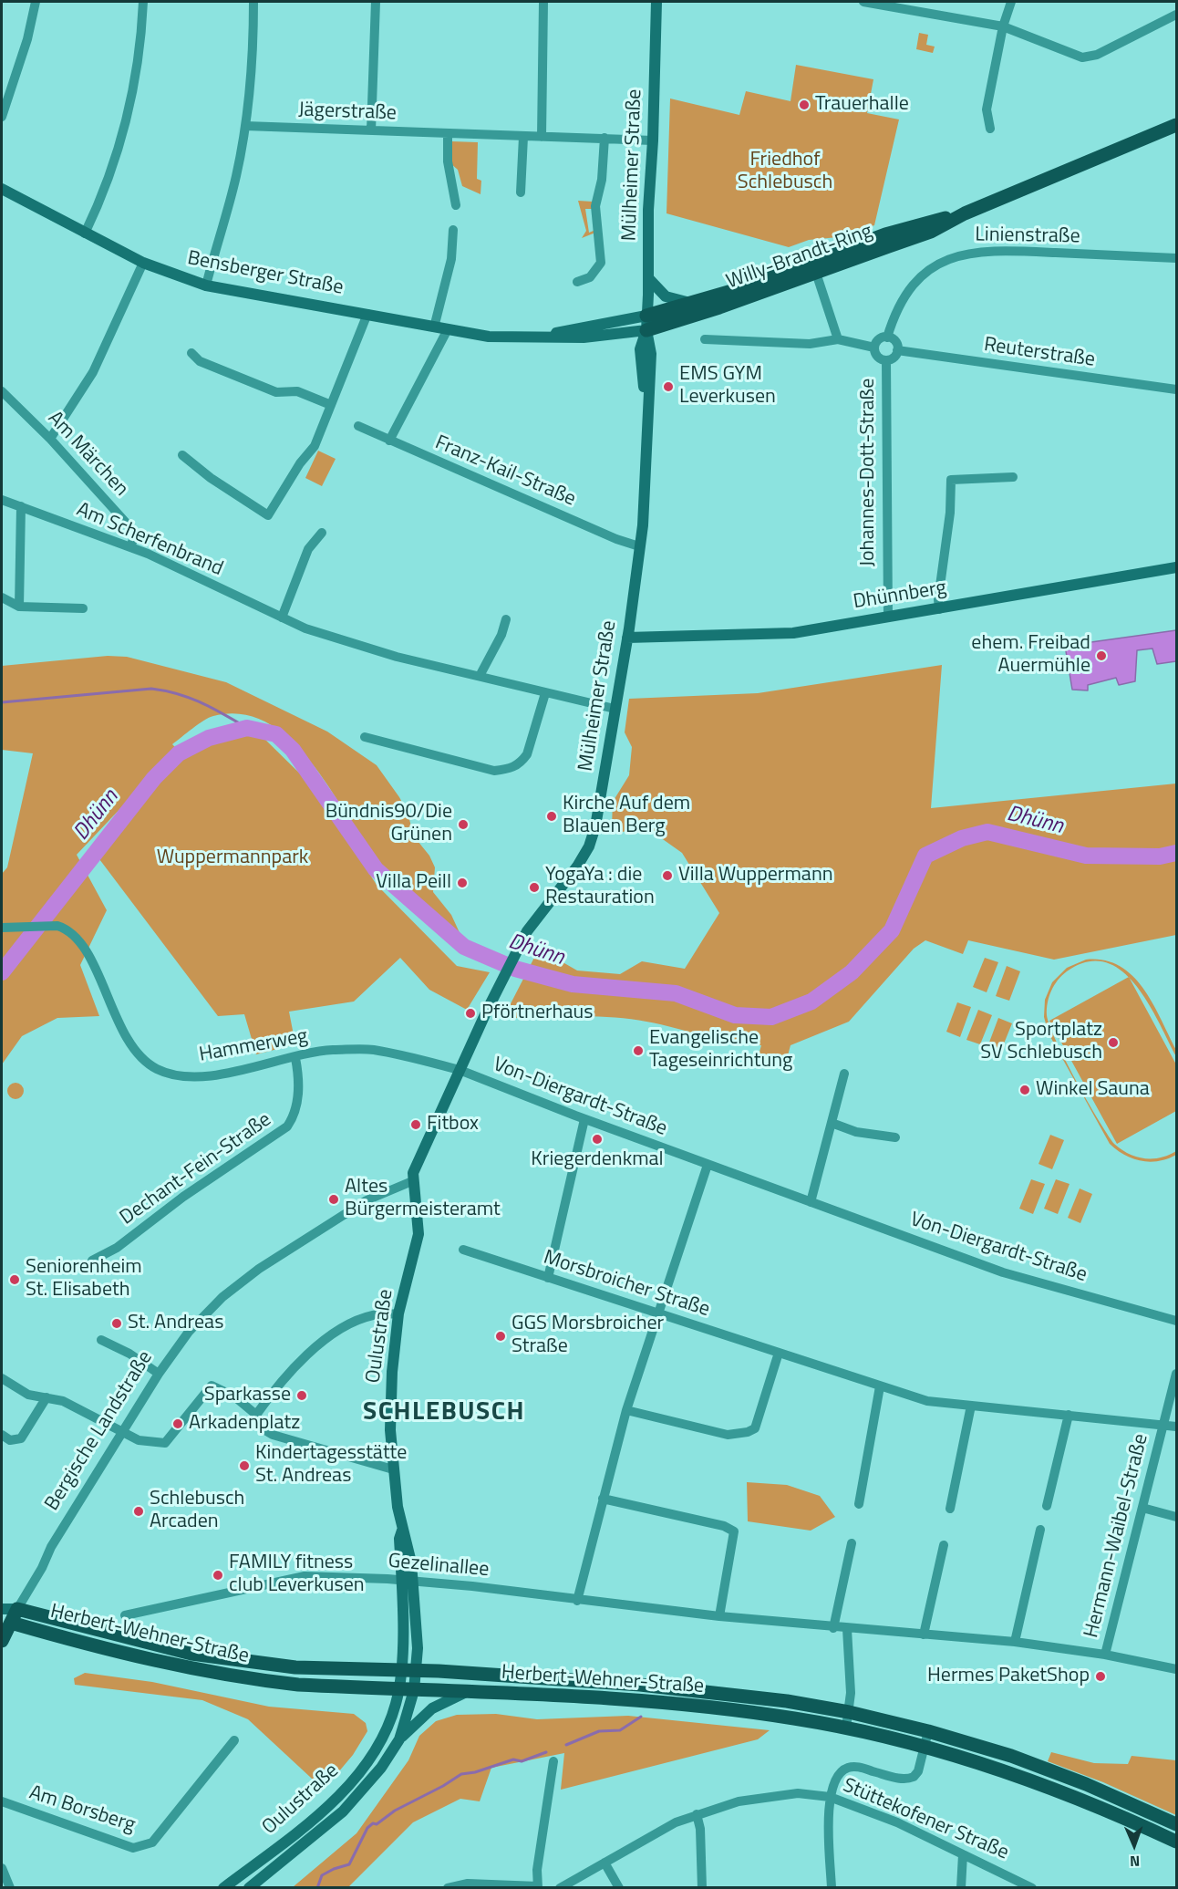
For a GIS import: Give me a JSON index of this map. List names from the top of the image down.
{
  "streets": {
    "main road": [
      "Mülheimer Straße",
      "Willy-Brandt-Ring",
      "Bensberger Straße",
      "Dhünnberg",
      "Oulustraße",
      "Herbert-Wehner-Straße"
    ],
    "street": [
      "Jägerstraße",
      "Linienstraße",
      "Reuterstraße",
      "Am Märchen",
      "Franz-Kail-Straße",
      "Johannes-Dott-Straße",
      "Am Scherfenbrand",
      "Hammerweg",
      "Von-Diergardt-Straße",
      "Dechant-Fein-Straße",
      "Morsbroicher Straße",
      "Bergische Landstraße",
      "Hermann-Waibel-Straße",
      "Gezelinallee",
      "Am Borsberg",
      "Stüttekofener Straße"
    ]
  },
  "crossings": [
    ["Jägerstraße", "Mülheimer Straße"],
    ["Mülheimer Straße", "Willy-Brandt-Ring"],
    ["Mülheimer Straße", "Bensberger Straße"],
    ["Mülheimer Straße", "Franz-Kail-Straße"],
    ["Mülheimer Straße", "Am Scherfenbrand"],
    ["Mülheimer Straße", "Dhünnberg"],
    ["Mülheimer Straße", "Hammerweg"],
    ["Mülheimer Straße", "Von-Diergardt-Straße"],
    ["Linienstraße", "Reuterstraße"],
    ["Linienstraße", "Johannes-Dott-Straße"],
    ["Willy-Brandt-Ring", "Bensberger Straße"],
    ["Reuterstraße", "Johannes-Dott-Straße"],
    ["Am Märchen", "Am Scherfenbrand"],
    ["Johannes-Dott-Straße", "Dhünnberg"],
    ["Hammerweg", "Von-Diergardt-Straße"],
    ["Hammerweg", "Dechant-Fein-Straße"],
    ["Morsbroicher Straße", "Hermann-Waibel-Straße"],
    ["Oulustraße", "Bergische Landstraße"],
    ["Oulustraße", "Gezelinallee"],
    ["Oulustraße", "Herbert-Wehner-Straße"],
    ["Bergische Landstraße", "Herbert-Wehner-Straße"],
    ["Hermann-Waibel-Straße", "Gezelinallee"]
  ],
  "districts": ["SCHLEBUSCH"],
  "water": ["Dhünn"],
  "parks": ["Friedhof Schlebusch", "Wuppermannpark"],
  "places": [
    "Trauerhalle",
    "EMS GYM Leverkusen",
    "ehem. Freibad Auermühle",
    "Kirche Auf dem Blauen Berg",
    "Bündnis90/Die Grünen",
    "Villa Wuppermann",
    "Villa Peill",
    "YogaYa : die Restauration",
    "Pförtnerhaus",
    "Sportplatz SV Schlebusch",
    "Evangelische Tageseinrichtung",
    "Winkel Sauna",
    "Fitbox",
    "Kriegerdenkmal",
    "Altes Bürgermeisteramt",
    "Seniorenheim St. Elisabeth",
    "St. Andreas",
    "GGS Morsbroicher Straße",
    "Sparkasse",
    "Arkadenplatz",
    "Kindertagesstätte St. Andreas",
    "Schlebusch Arcaden",
    "FAMILY fitness club Leverkusen",
    "Hermes PaketShop"
  ],
  "north": "bottom"
}
